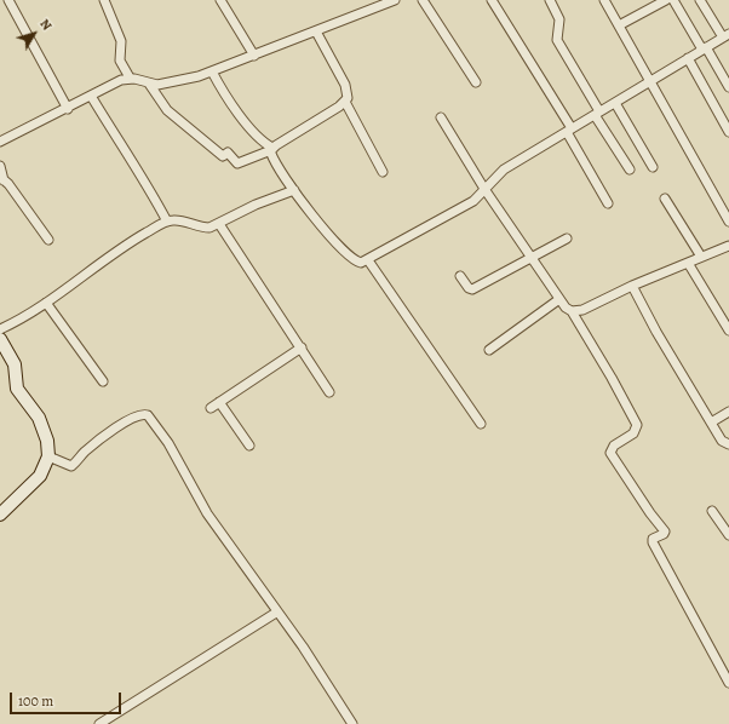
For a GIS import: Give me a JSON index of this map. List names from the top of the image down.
{
  "scale_bar": "100 m",
  "north": "top right"
}
